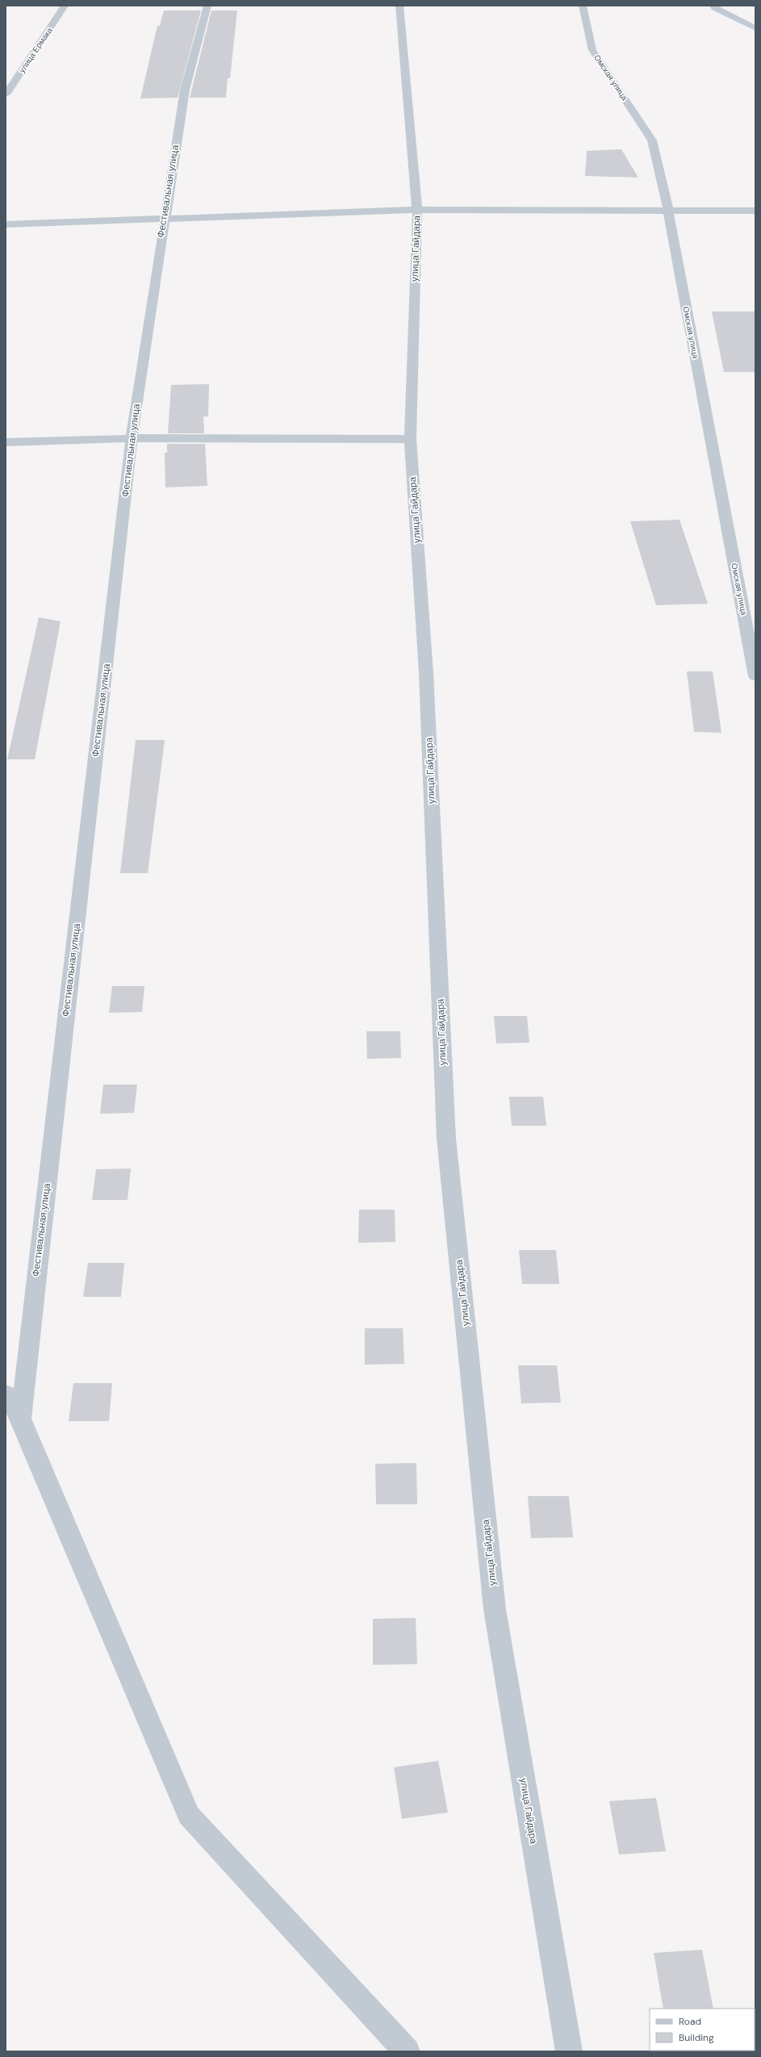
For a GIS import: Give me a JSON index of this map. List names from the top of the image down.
{
  "streets": {
    "street": [
      "улица Ермака",
      "Омская улица",
      "Фестивальная улица",
      "улица Гайдара"
    ]
  },
  "legend": ["Road", "Building"]
}
